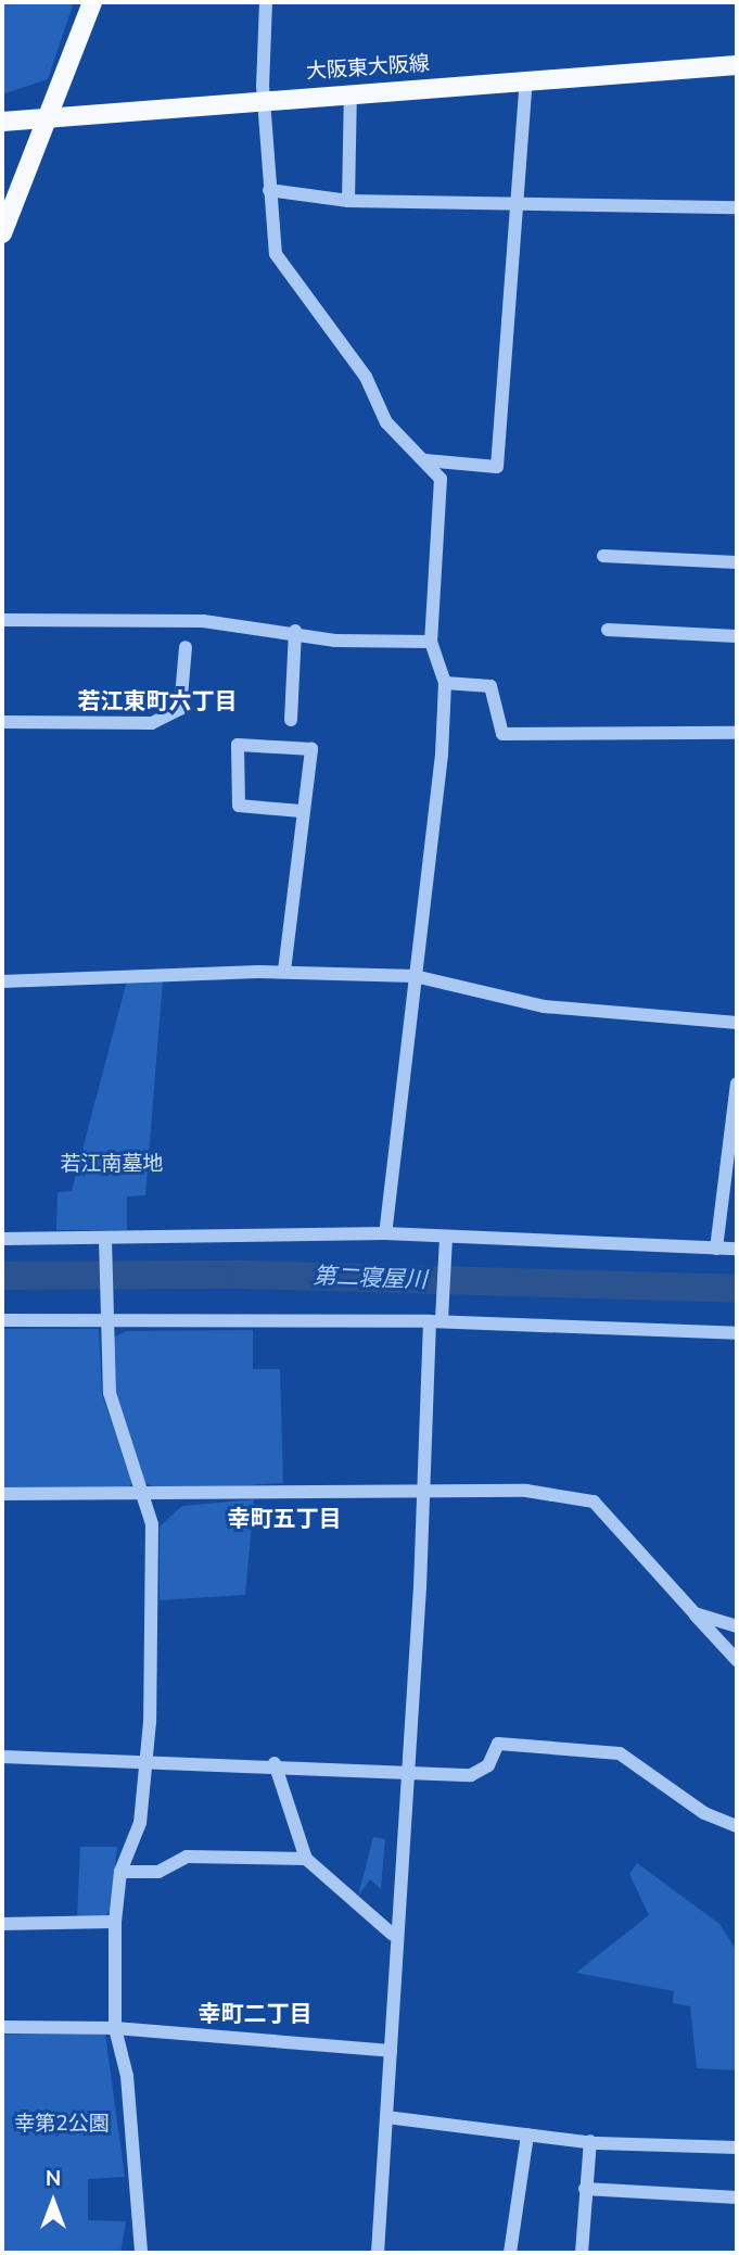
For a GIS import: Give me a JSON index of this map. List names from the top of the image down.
{
  "streets": {
    "main road": ["大阪東大阪線"]
  },
  "districts": ["若江東町六丁目", "幸町五丁目", "幸町二丁目"],
  "water": ["第二寝屋川"],
  "parks": ["若江南墓地", "幸第2公園"],
  "north": "top"
}
